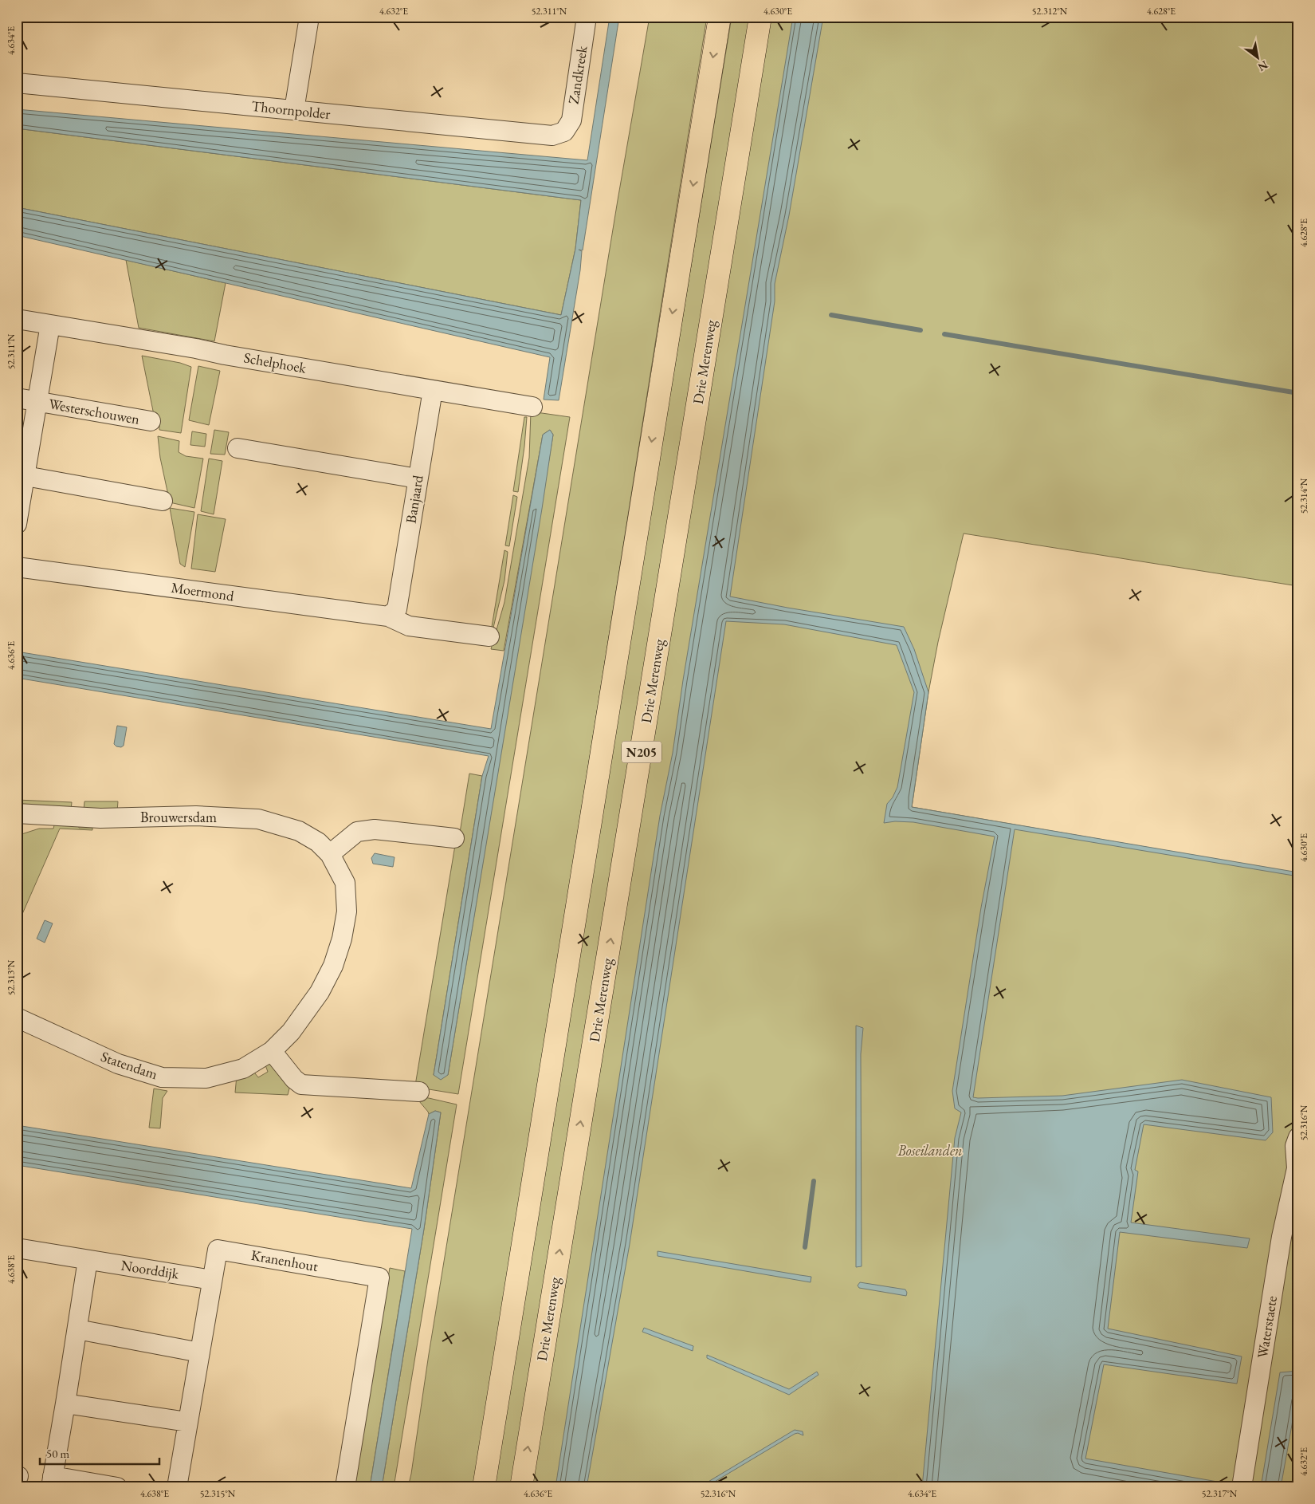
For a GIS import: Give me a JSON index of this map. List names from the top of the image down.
{
  "streets": {
    "highway": ["Drie Merenweg", "N205"],
    "street": [
      "Zandkreek",
      "Thoornpolder",
      "Schelphoek",
      "Westerschouwen",
      "Banjaard",
      "Moermond",
      "Brouwersdam",
      "Statendam",
      "Kranenhout",
      "Noorddijk",
      "Waterstaete"
    ]
  },
  "crossings": [
    ["Zandkreek", "Thoornpolder"],
    ["Schelphoek", "Westerschouwen"],
    ["Schelphoek", "Banjaard"],
    ["Banjaard", "Moermond"],
    ["Brouwersdam", "Statendam"],
    ["Kranenhout", "Noorddijk"]
  ],
  "parks": ["Boseilanden"],
  "scale_bar": "50 m",
  "north": "bottom right",
  "coordinates": [
    "4.632°E",
    "52.311°N",
    "4.630°E",
    "52.312°N",
    "4.628°E",
    "4.634°E",
    "52.314°N",
    "4.636°E",
    "52.313°N",
    "52.316°N",
    "4.638°E",
    "52.315°N",
    "52.317°N"
  ]
}
